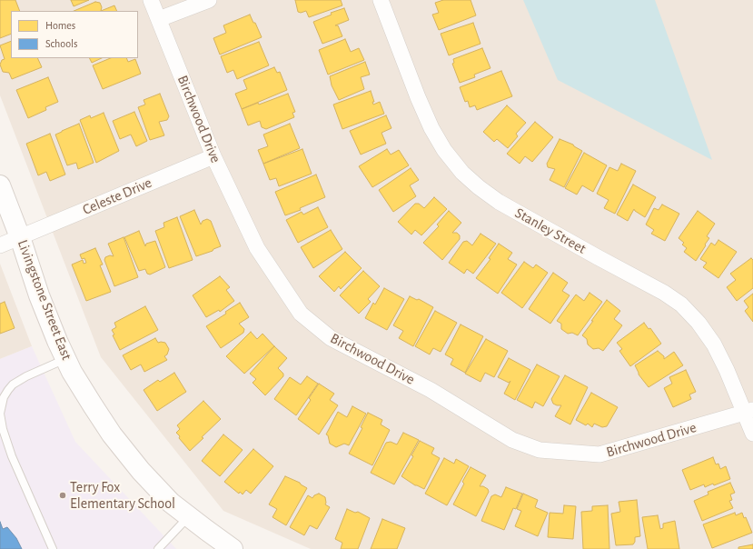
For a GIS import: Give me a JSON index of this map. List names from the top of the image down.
{
  "streets": {
    "street": [
      "Birchwood Drive",
      "Celeste Drive",
      "Stanley Street",
      "Livingstone Street East"
    ]
  },
  "crossings": [
    ["Birchwood Drive", "Celeste Drive"],
    ["Birchwood Drive", "Stanley Street"],
    ["Celeste Drive", "Livingstone Street East"]
  ],
  "places": ["Terry Fox Elementary School"],
  "legend": ["Homes", "Schools"]
}
